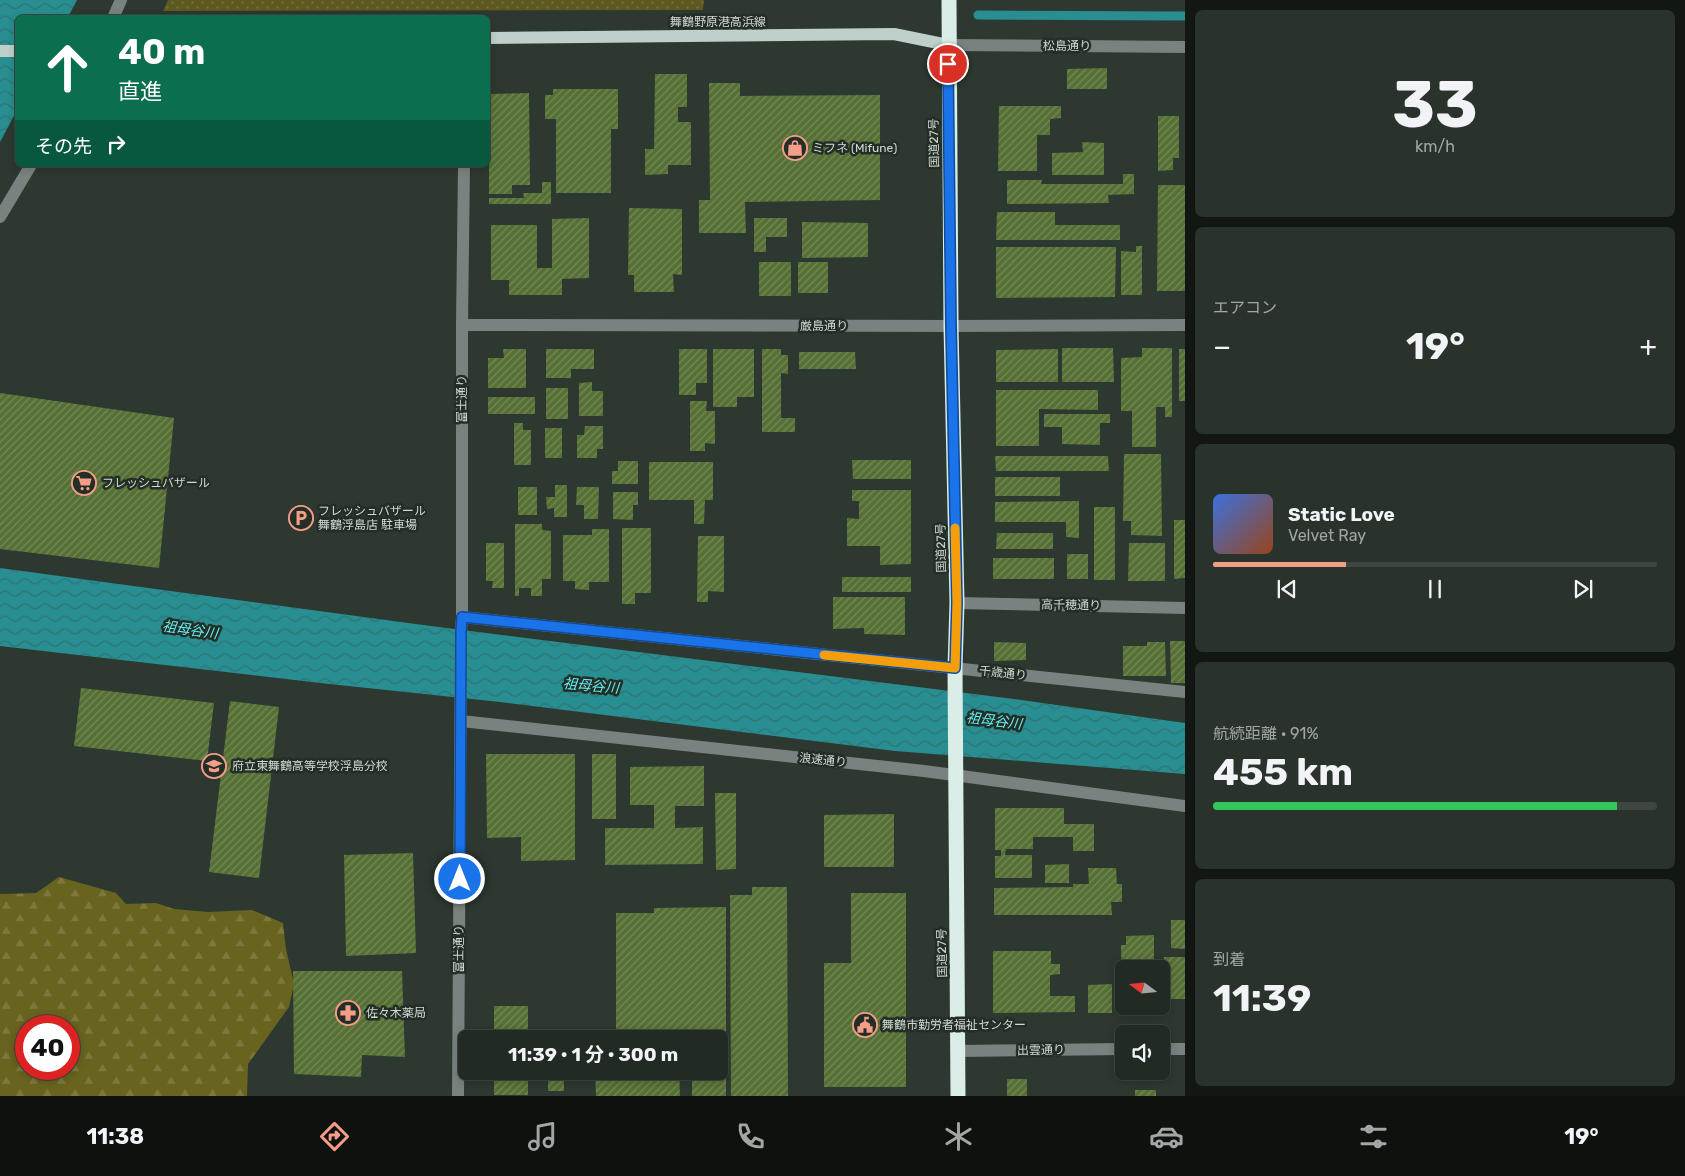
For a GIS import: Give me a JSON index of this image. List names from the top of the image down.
{
  "streets": {
    "highway": ["国道27号"],
    "main road": ["舞鶴野原港高浜線"],
    "street": [
      "松島通り",
      "厳島通り",
      "富士通り",
      "高千穂通り",
      "千歳通り",
      "浪速通り",
      "出雲通り"
    ]
  },
  "crossings": [
    ["舞鶴野原港高浜線", "松島通り"],
    ["舞鶴野原港高浜線", "国道27号"],
    ["松島通り", "国道27号"],
    ["国道27号", "厳島通り"],
    ["国道27号", "高千穂通り"],
    ["国道27号", "千歳通り"],
    ["国道27号", "浪速通り"],
    ["国道27号", "出雲通り"],
    ["厳島通り", "富士通り"],
    ["富士通り", "千歳通り"],
    ["富士通り", "浪速通り"]
  ],
  "water": ["祖母谷川"],
  "places": {
    "shop": ["ミフネ (Mifune)"],
    "supermarket": ["フレッシュバザール"],
    "parking": ["フレッシュバザール 舞鶴浮島店 駐車場"],
    "school or university": ["府立東舞鶴高等学校浮島分校"],
    "pharmacy": ["佐々木薬局"],
    "public building": ["舞鶴市勤労者福祉センター"]
  },
  "north": "left",
  "page": {
    "tile": [
      ["33", "km/h"],
      "エアコン",
      ["航続距離 · 91%", "455 km"],
      ["到着", "11:39"]
    ],
    "turn": ["40 m", "直進"],
    "then": "その先",
    "heat": ["−", "19°", "+"],
    "song": ["Static Love", "Velvet Ray"],
    "limit": "40",
    "trip": "11:39 · 1 分 · 300 m",
    "tabs": ["11:38", "19°"]
  }
}
